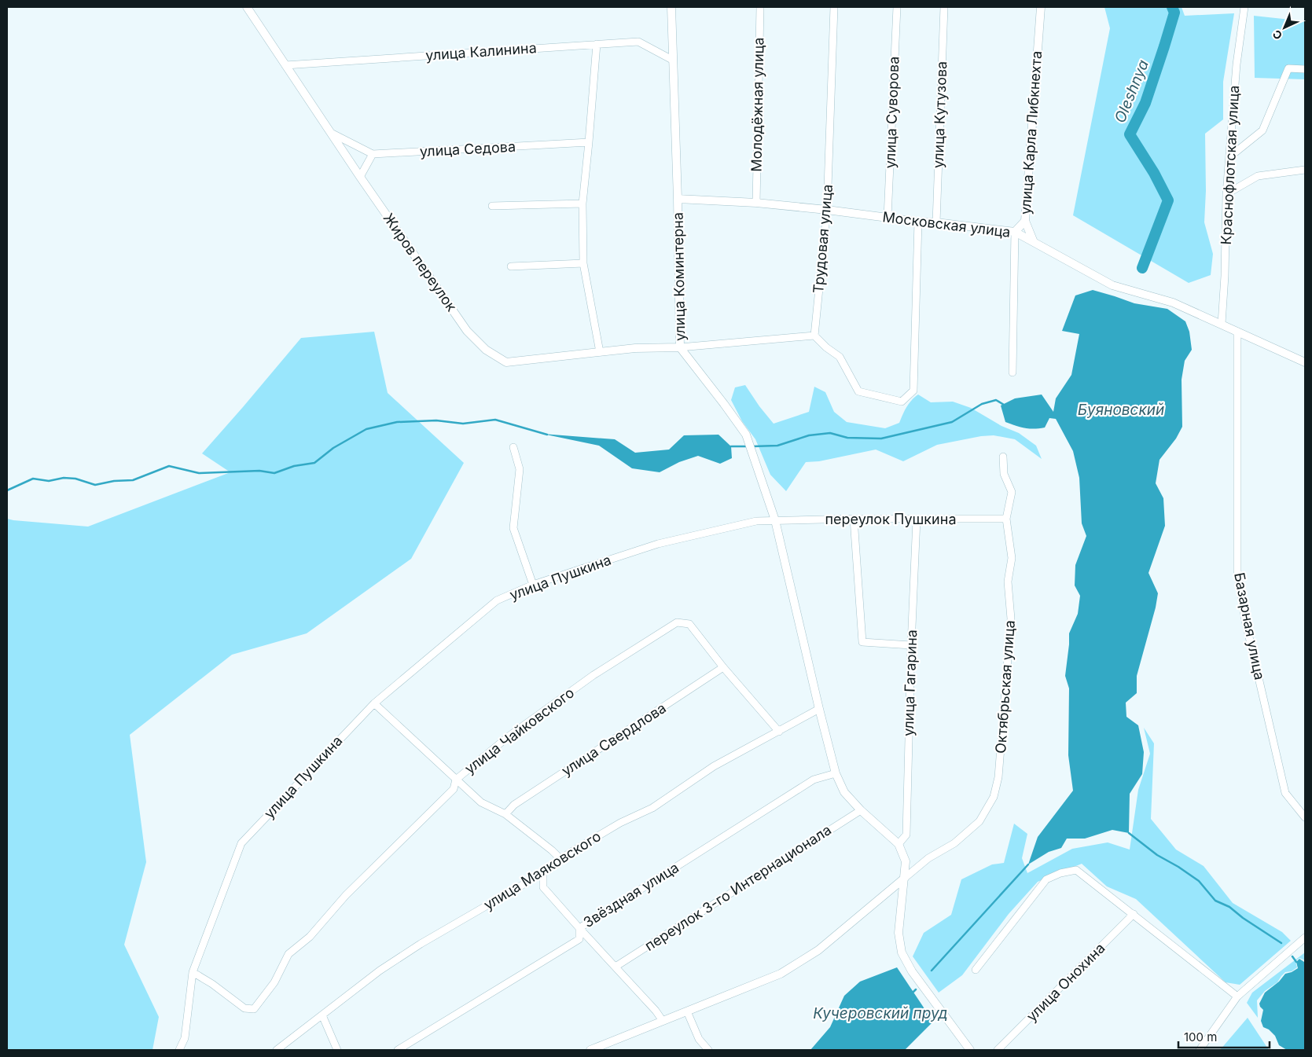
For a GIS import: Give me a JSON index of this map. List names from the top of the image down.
{
  "streets": {
    "street": [
      "улица Калинина",
      "Молодёжная улица",
      "улица Суворова",
      "улица Кутузова",
      "улица Карла Либкнехта",
      "улица Седова",
      "Краснофлотская улица",
      "Московская улица",
      "Трудовая улица",
      "Жиров переулок",
      "улица Коминтерна",
      "переулок Пушкина",
      "улица Пушкина",
      "Базарная улица",
      "улица Гагарина",
      "Октябрьская улица",
      "улица Чайковского",
      "улица Свердлова",
      "улица Маяковского",
      "переулок 3-го Интернационала",
      "Звёздная улица",
      "улица Онохина"
    ]
  },
  "crossings": [
    ["улица Калинина", "Жиров переулок"],
    ["улица Калинина", "улица Коминтерна"],
    ["Молодёжная улица", "Московская улица"],
    ["улица Суворова", "Московская улица"],
    ["улица Кутузова", "Московская улица"],
    ["улица Карла Либкнехта", "Московская улица"],
    ["Краснофлотская улица", "Московская улица"],
    ["Московская улица", "Трудовая улица"],
    ["Московская улица", "улица Коминтерна"],
    ["Московская улица", "Базарная улица"],
    ["Жиров переулок", "улица Коминтерна"],
    ["улица Коминтерна", "переулок Пушкина"],
    ["улица Коминтерна", "улица Пушкина"],
    ["переулок Пушкина", "улица Пушкина"],
    ["переулок Пушкина", "улица Гагарина"],
    ["переулок Пушкина", "Октябрьская улица"],
    ["улица Пушкина", "улица Чайковского"],
    ["улица Чайковского", "улица Свердлова"],
    ["улица Чайковского", "улица Маяковского"]
  ],
  "water": ["Oleshnya", "Буяновский", "Кучеровский пруд"],
  "scale_bar": "100 m",
  "north": "bottom left"
}
